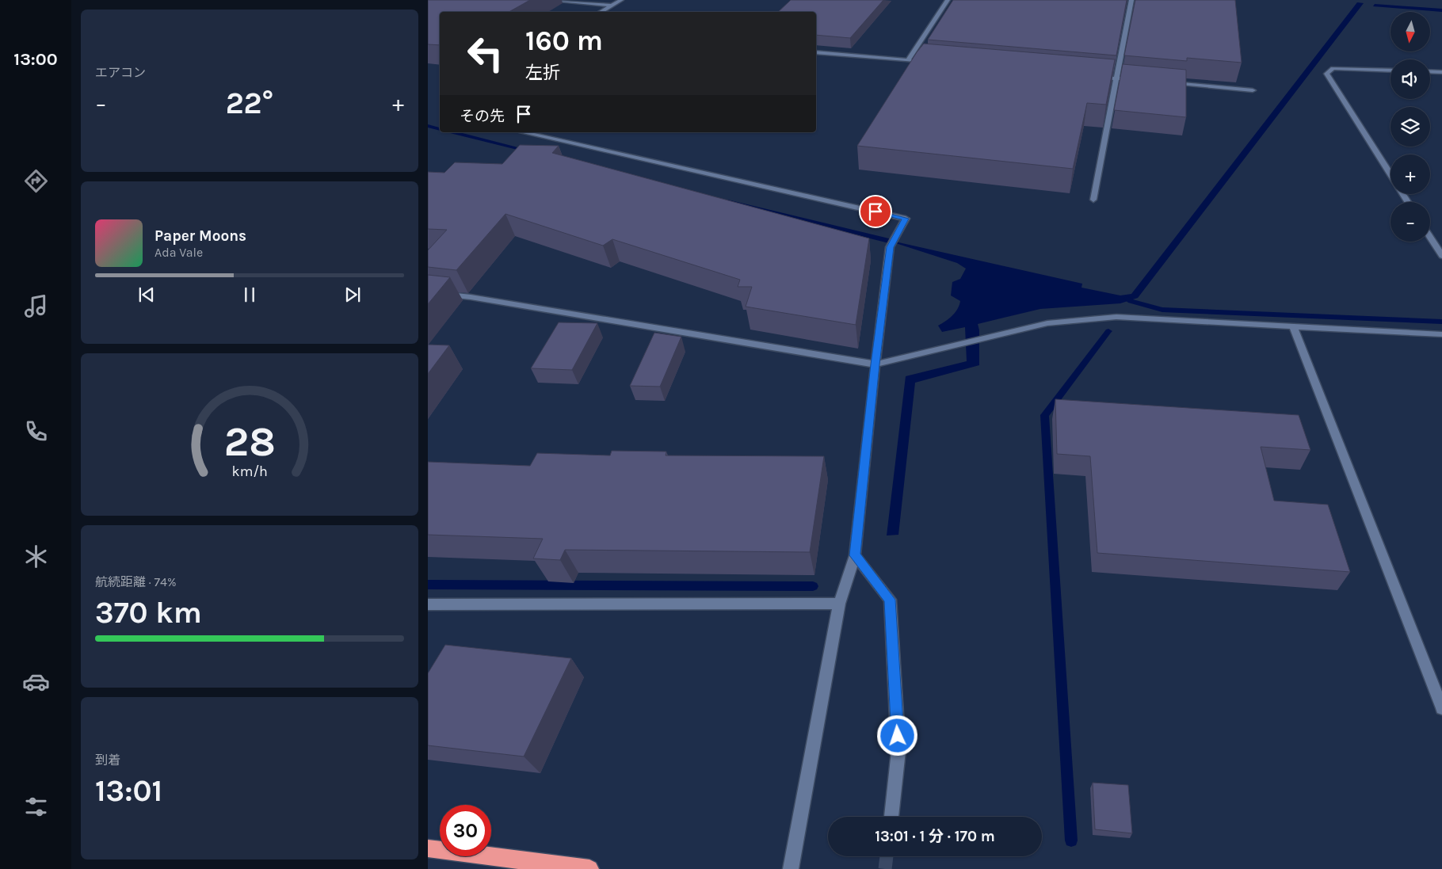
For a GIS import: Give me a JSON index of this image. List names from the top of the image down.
{
  "north": "bottom",
  "page": {
    "tabs": "13:00",
    "tile": [
      "エアコン",
      ["航続距離 · 74%", "370 km"],
      ["到着", "13:01"]
    ],
    "map_buttons": ["+", "−"],
    "turn": ["160 m", "左折"],
    "heat": ["−", "22°", "+"],
    "then": "その先",
    "song": ["Paper Moons", "Ada Vale"],
    "limit": "30",
    "trip": "13:01 · 1 分 · 170 m",
    "gauge": ["28", "km/h"]
  }
}
